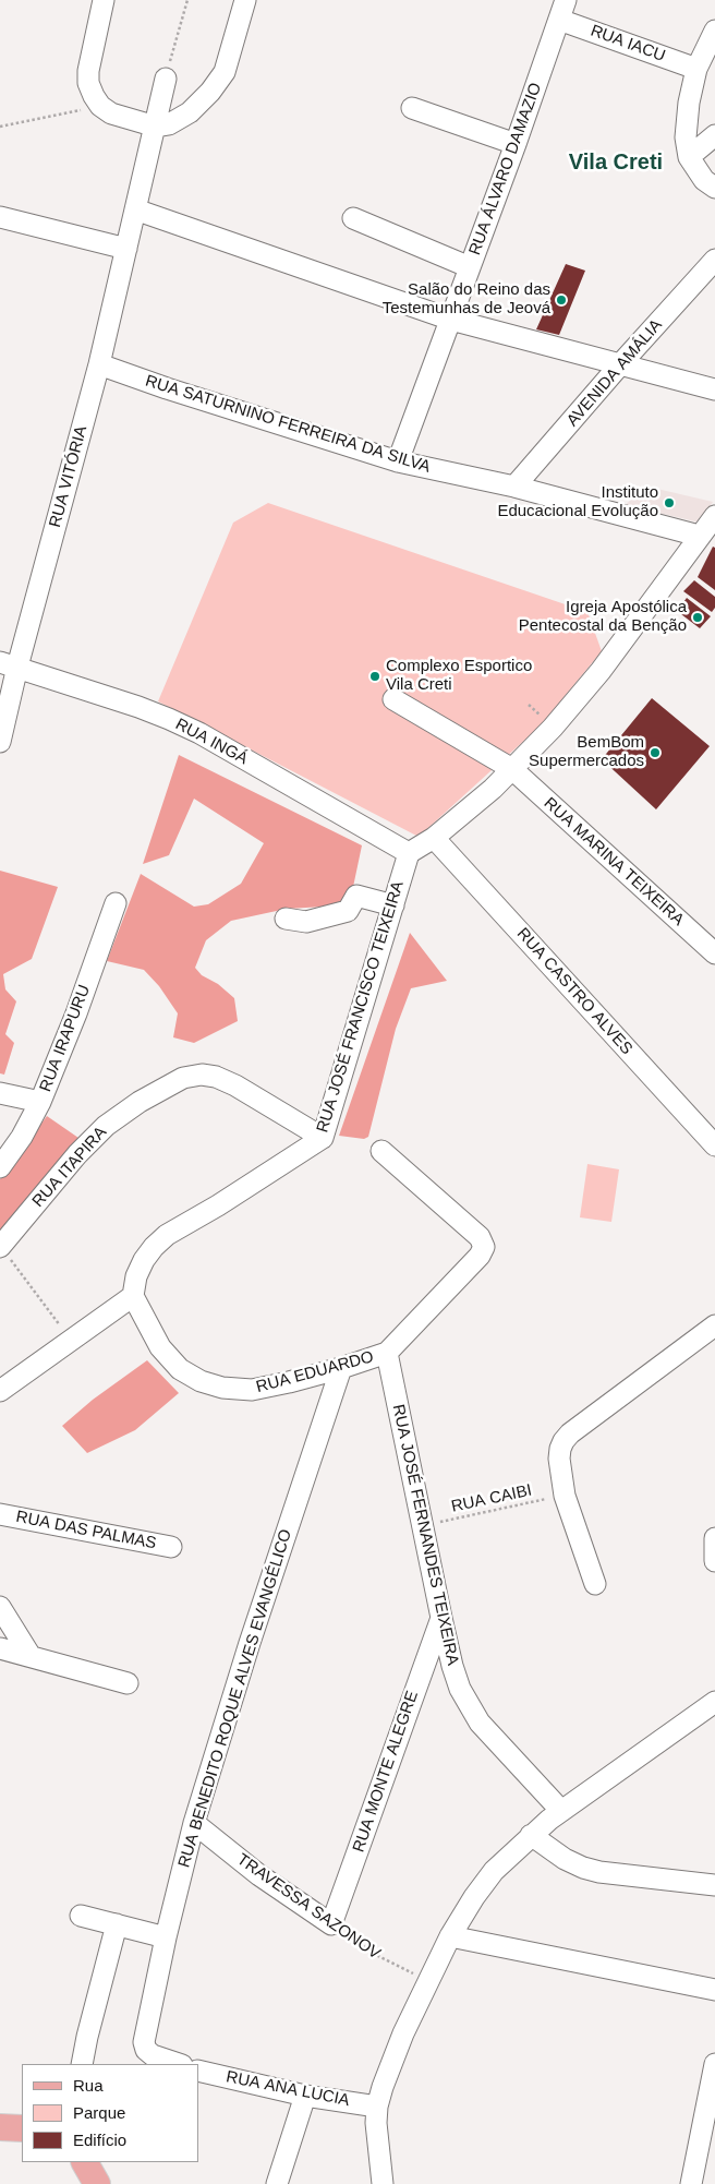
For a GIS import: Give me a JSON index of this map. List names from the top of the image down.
{
  "streets": {
    "street": [
      "RUA IACU",
      "RUA ÁLVARO DAMAZIO",
      "AVENIDA AMÁLIA",
      "RUA SATURNINO FERREIRA DA SILVA",
      "RUA VITÓRIA",
      "RUA INGÁ",
      "RUA MARINA TEIXEIRA",
      "RUA CASTRO ALVES",
      "RUA JOSÉ FRANCISCO TEIXEIRA",
      "RUA IRAPURU",
      "RUA ITAPIRA",
      "RUA EDUARDO",
      "RUA DAS PALMAS",
      "RUA JOSÉ FERNANDES TEIXEIRA",
      "RUA BENEDITO ROQUE ALVES EVANGÉLICO",
      "RUA MONTE ALEGRE",
      "TRAVESSA SAZONOV",
      "RUA ANA LUCIA"
    ],
    "path": ["RUA CAIBI"]
  },
  "crossings": [
    ["RUA IACU", "RUA ÁLVARO DAMAZIO"],
    ["RUA ÁLVARO DAMAZIO", "RUA SATURNINO FERREIRA DA SILVA"],
    ["AVENIDA AMÁLIA", "RUA SATURNINO FERREIRA DA SILVA"],
    ["RUA SATURNINO FERREIRA DA SILVA", "RUA VITÓRIA"],
    ["RUA VITÓRIA", "RUA INGÁ"],
    ["RUA INGÁ", "RUA JOSÉ FRANCISCO TEIXEIRA"],
    ["RUA JOSÉ FRANCISCO TEIXEIRA", "RUA ITAPIRA"],
    ["RUA JOSÉ FRANCISCO TEIXEIRA", "RUA EDUARDO"],
    ["RUA EDUARDO", "RUA JOSÉ FERNANDES TEIXEIRA"],
    ["RUA EDUARDO", "RUA BENEDITO ROQUE ALVES EVANGÉLICO"],
    ["RUA CAIBI", "RUA JOSÉ FERNANDES TEIXEIRA"],
    ["RUA JOSÉ FERNANDES TEIXEIRA", "RUA MONTE ALEGRE"],
    ["RUA BENEDITO ROQUE ALVES EVANGÉLICO", "TRAVESSA SAZONOV"],
    ["RUA MONTE ALEGRE", "TRAVESSA SAZONOV"]
  ],
  "districts": ["Vila Creti"],
  "places": [
    "Salão do Reino das Testemunhas de Jeová",
    "Instituto Educacional Evolução",
    "Igreja Apostólica Pentecostal da Benção",
    "Complexo Esportico Vila Creti",
    "BemBom Supermercados"
  ],
  "legend": ["Rua", "Parque", "Edifício"]
}
